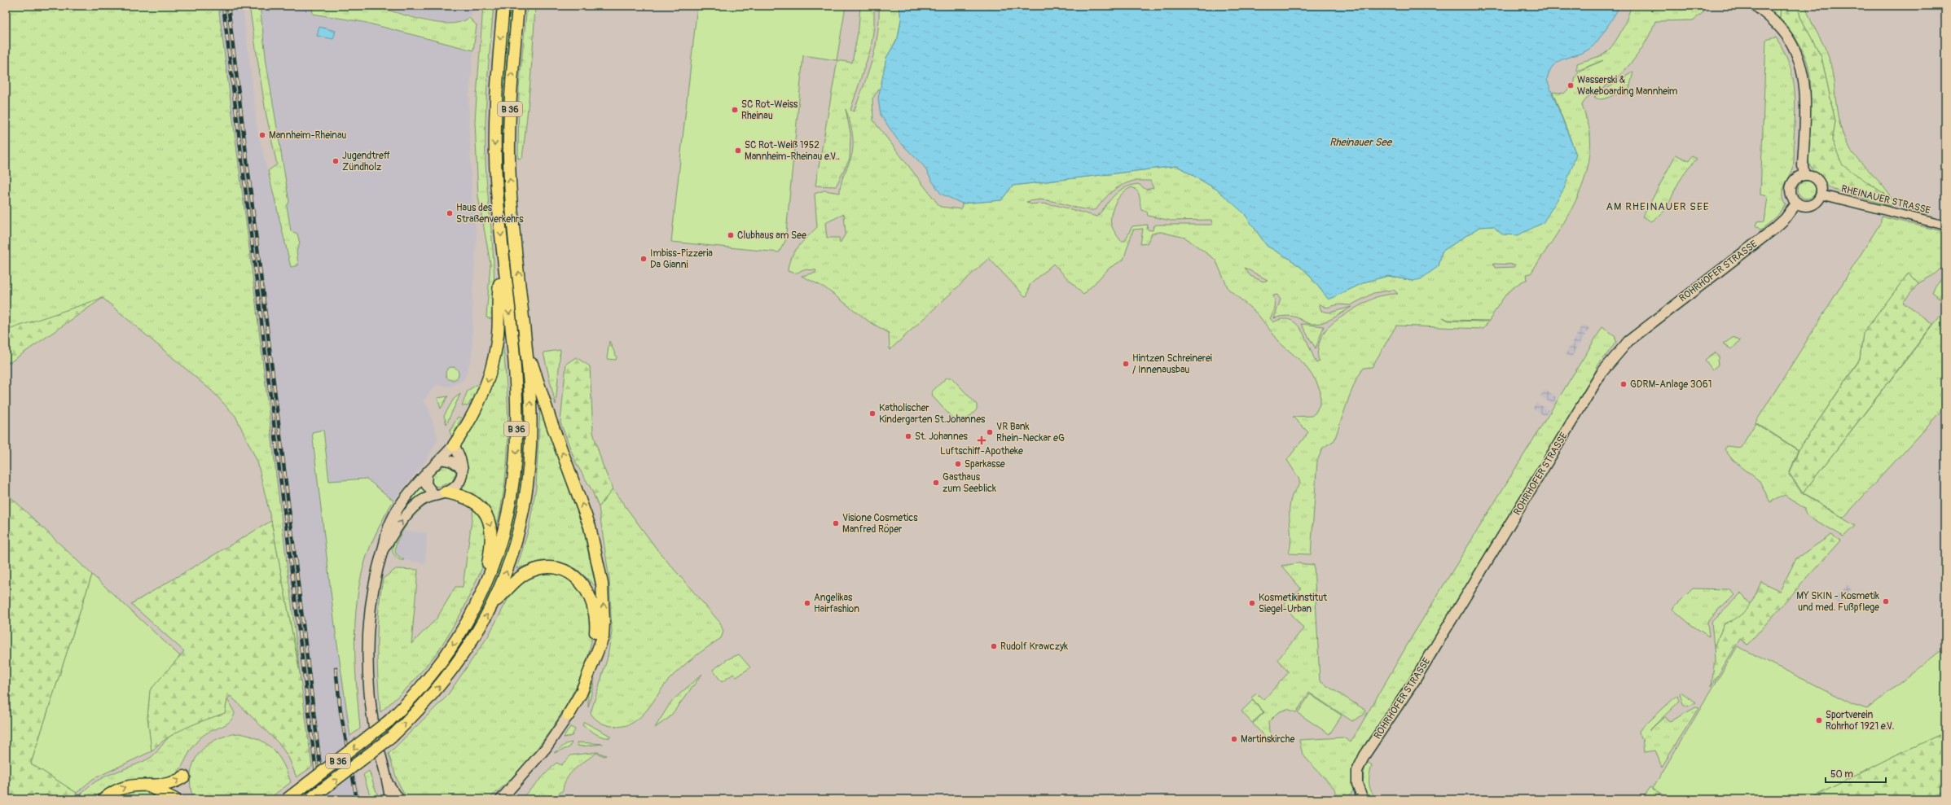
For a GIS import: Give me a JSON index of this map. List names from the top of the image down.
{
  "streets": {
    "highway": ["B 36"],
    "main road": ["ROHRHOFER STRASSE"],
    "street": ["RHEINAUER STRASSE"]
  },
  "crossings": [
    ["RHEINAUER STRASSE", "ROHRHOFER STRASSE"]
  ],
  "districts": ["AM RHEINAUER SEE"],
  "water": ["Rheinauer See"],
  "places": {
    "other": [
      "Wasserski & Wakeboarding Mannheim",
      "SC Rot-Weiss Rheinau",
      "Mannheim-Rheinau",
      "SC Rot-Weiß 1952 Mannheim-Rheinau e.V..",
      "Jugendtreff Zündholz",
      "Haus des Straßenverkehrs",
      "Clubhaus am See",
      "Imbiss-Pizzeria Da Gianni",
      "Hintzen Schreinerei / Innenausbau",
      "GDRM-Anlage 3061",
      "Katholischer Kindergarten St.Johannes",
      "VR Bank Rhein-Neckar eG",
      "St. Johannes",
      "Sparkasse",
      "Gasthaus zum Seeblick",
      "Visione Cosmetics Manfred Röper",
      "MY SKIN - Kosmetik und med. Fußpflege",
      "Angelikas Hairfashion",
      "Kosmetikinstitut Siegel-Urban",
      "Rudolf Krawczyk",
      "Sportverein Rohrhof 1921 e.V.",
      "Martinskirche"
    ],
    "health": ["Luftschiff-Apotheke"]
  },
  "scale_bar": "50 m"
}
